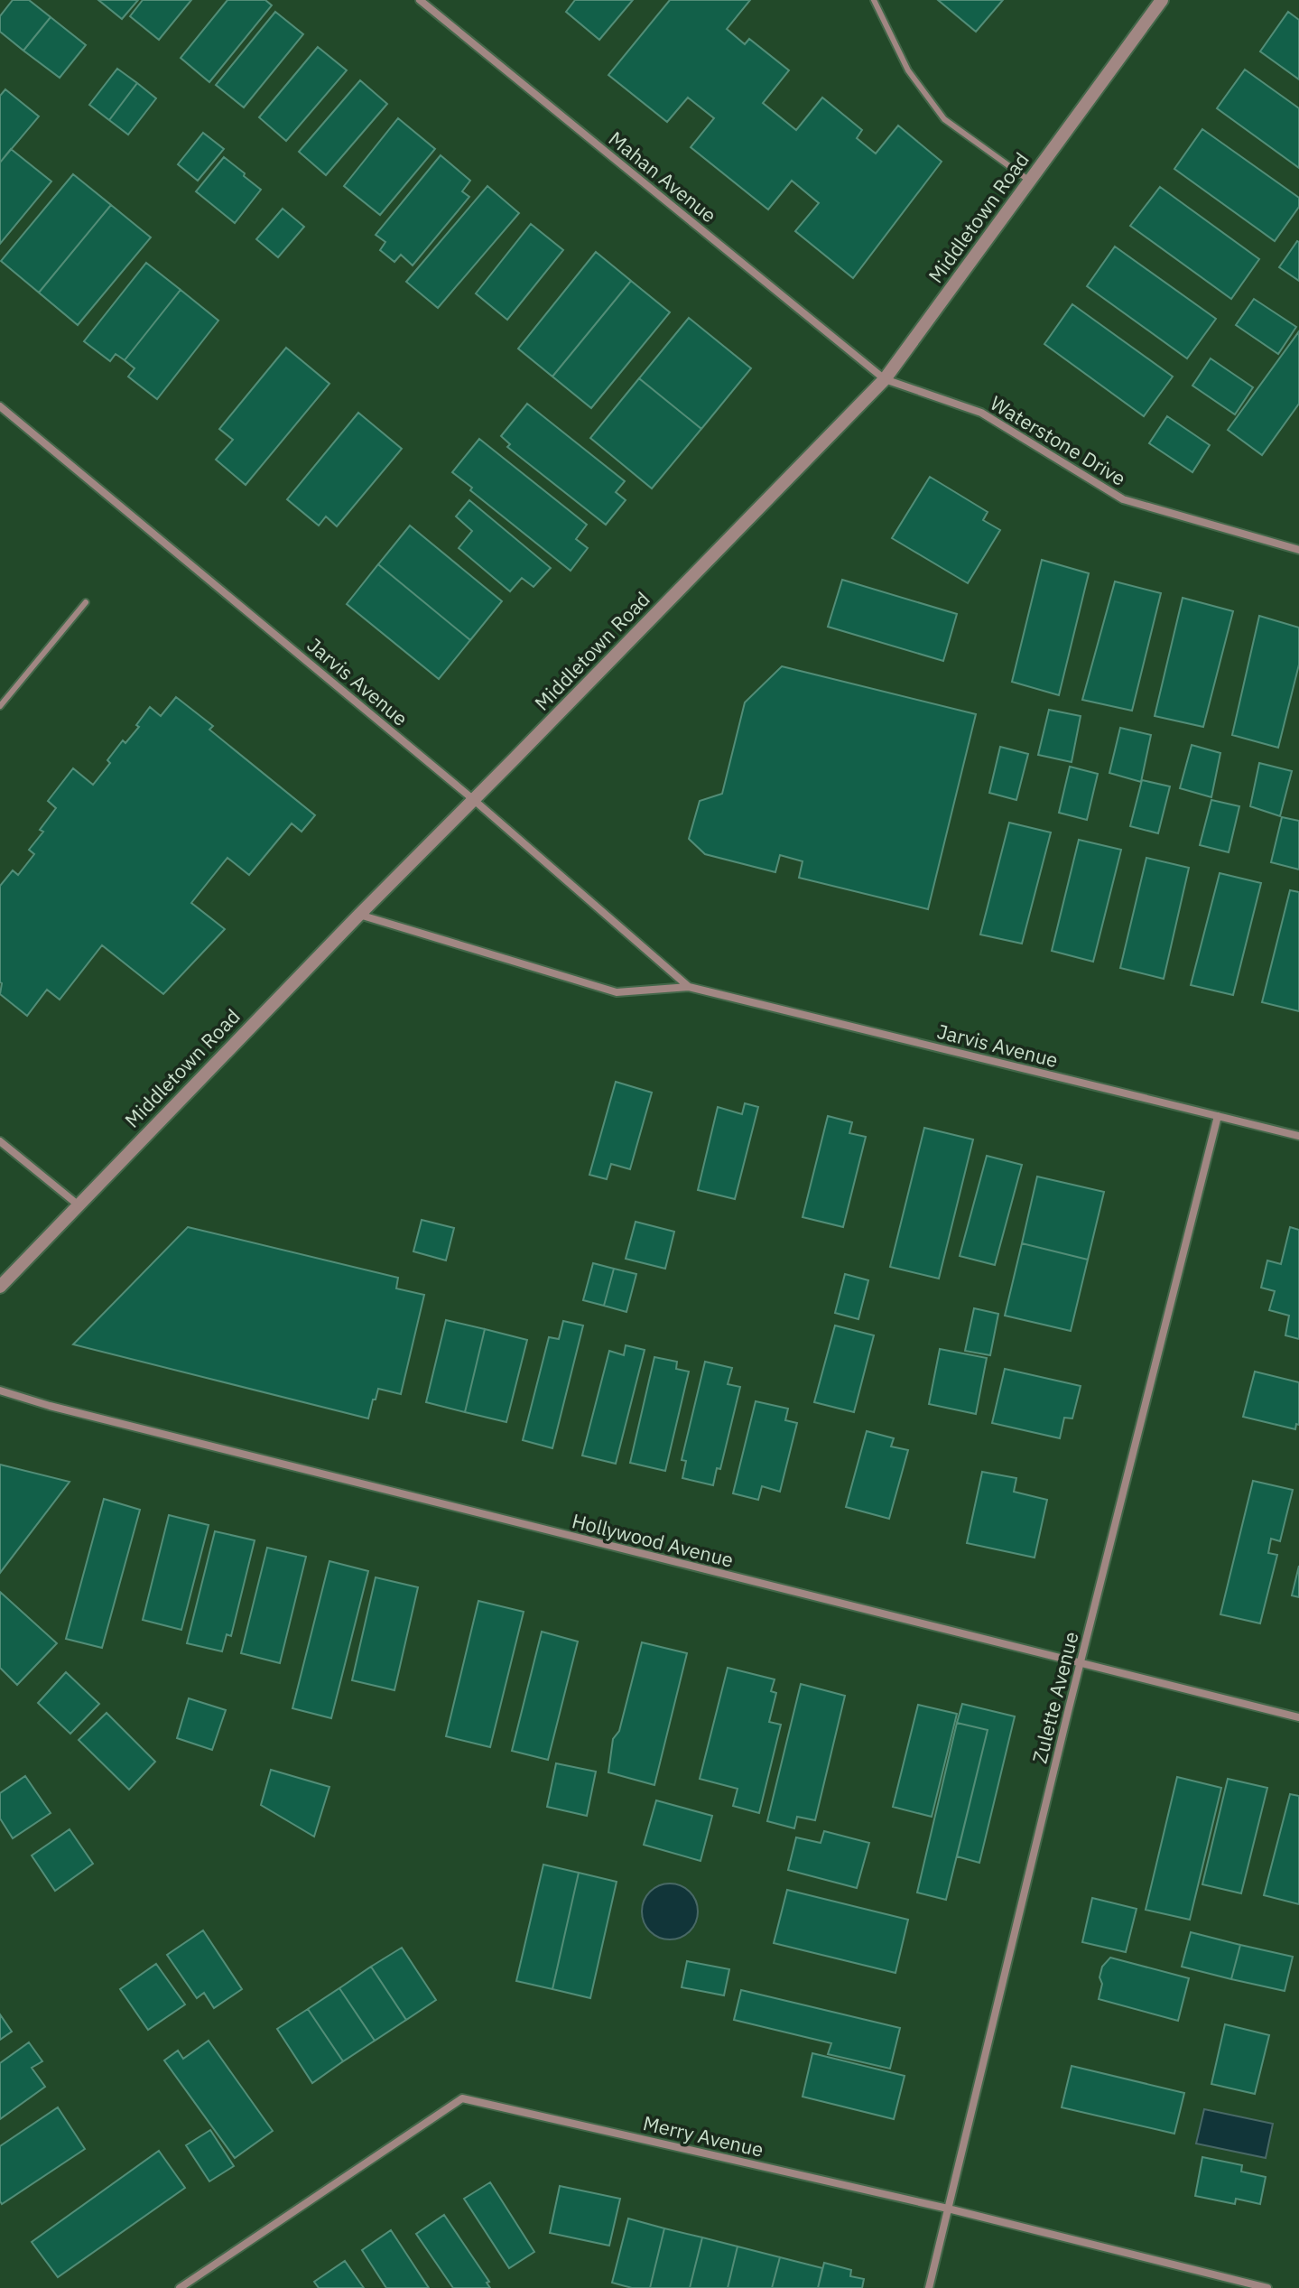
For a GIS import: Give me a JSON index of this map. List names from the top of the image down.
{
  "streets": {
    "street": [
      "Mahan Avenue",
      "Middletown Road",
      "Waterstone Drive",
      "Jarvis Avenue",
      "Hollywood Avenue",
      "Zulette Avenue",
      "Merry Avenue"
    ]
  },
  "crossings": [
    ["Mahan Avenue", "Middletown Road"],
    ["Mahan Avenue", "Waterstone Drive"],
    ["Middletown Road", "Waterstone Drive"],
    ["Middletown Road", "Jarvis Avenue"],
    ["Jarvis Avenue", "Zulette Avenue"],
    ["Hollywood Avenue", "Zulette Avenue"],
    ["Zulette Avenue", "Merry Avenue"]
  ]
}
